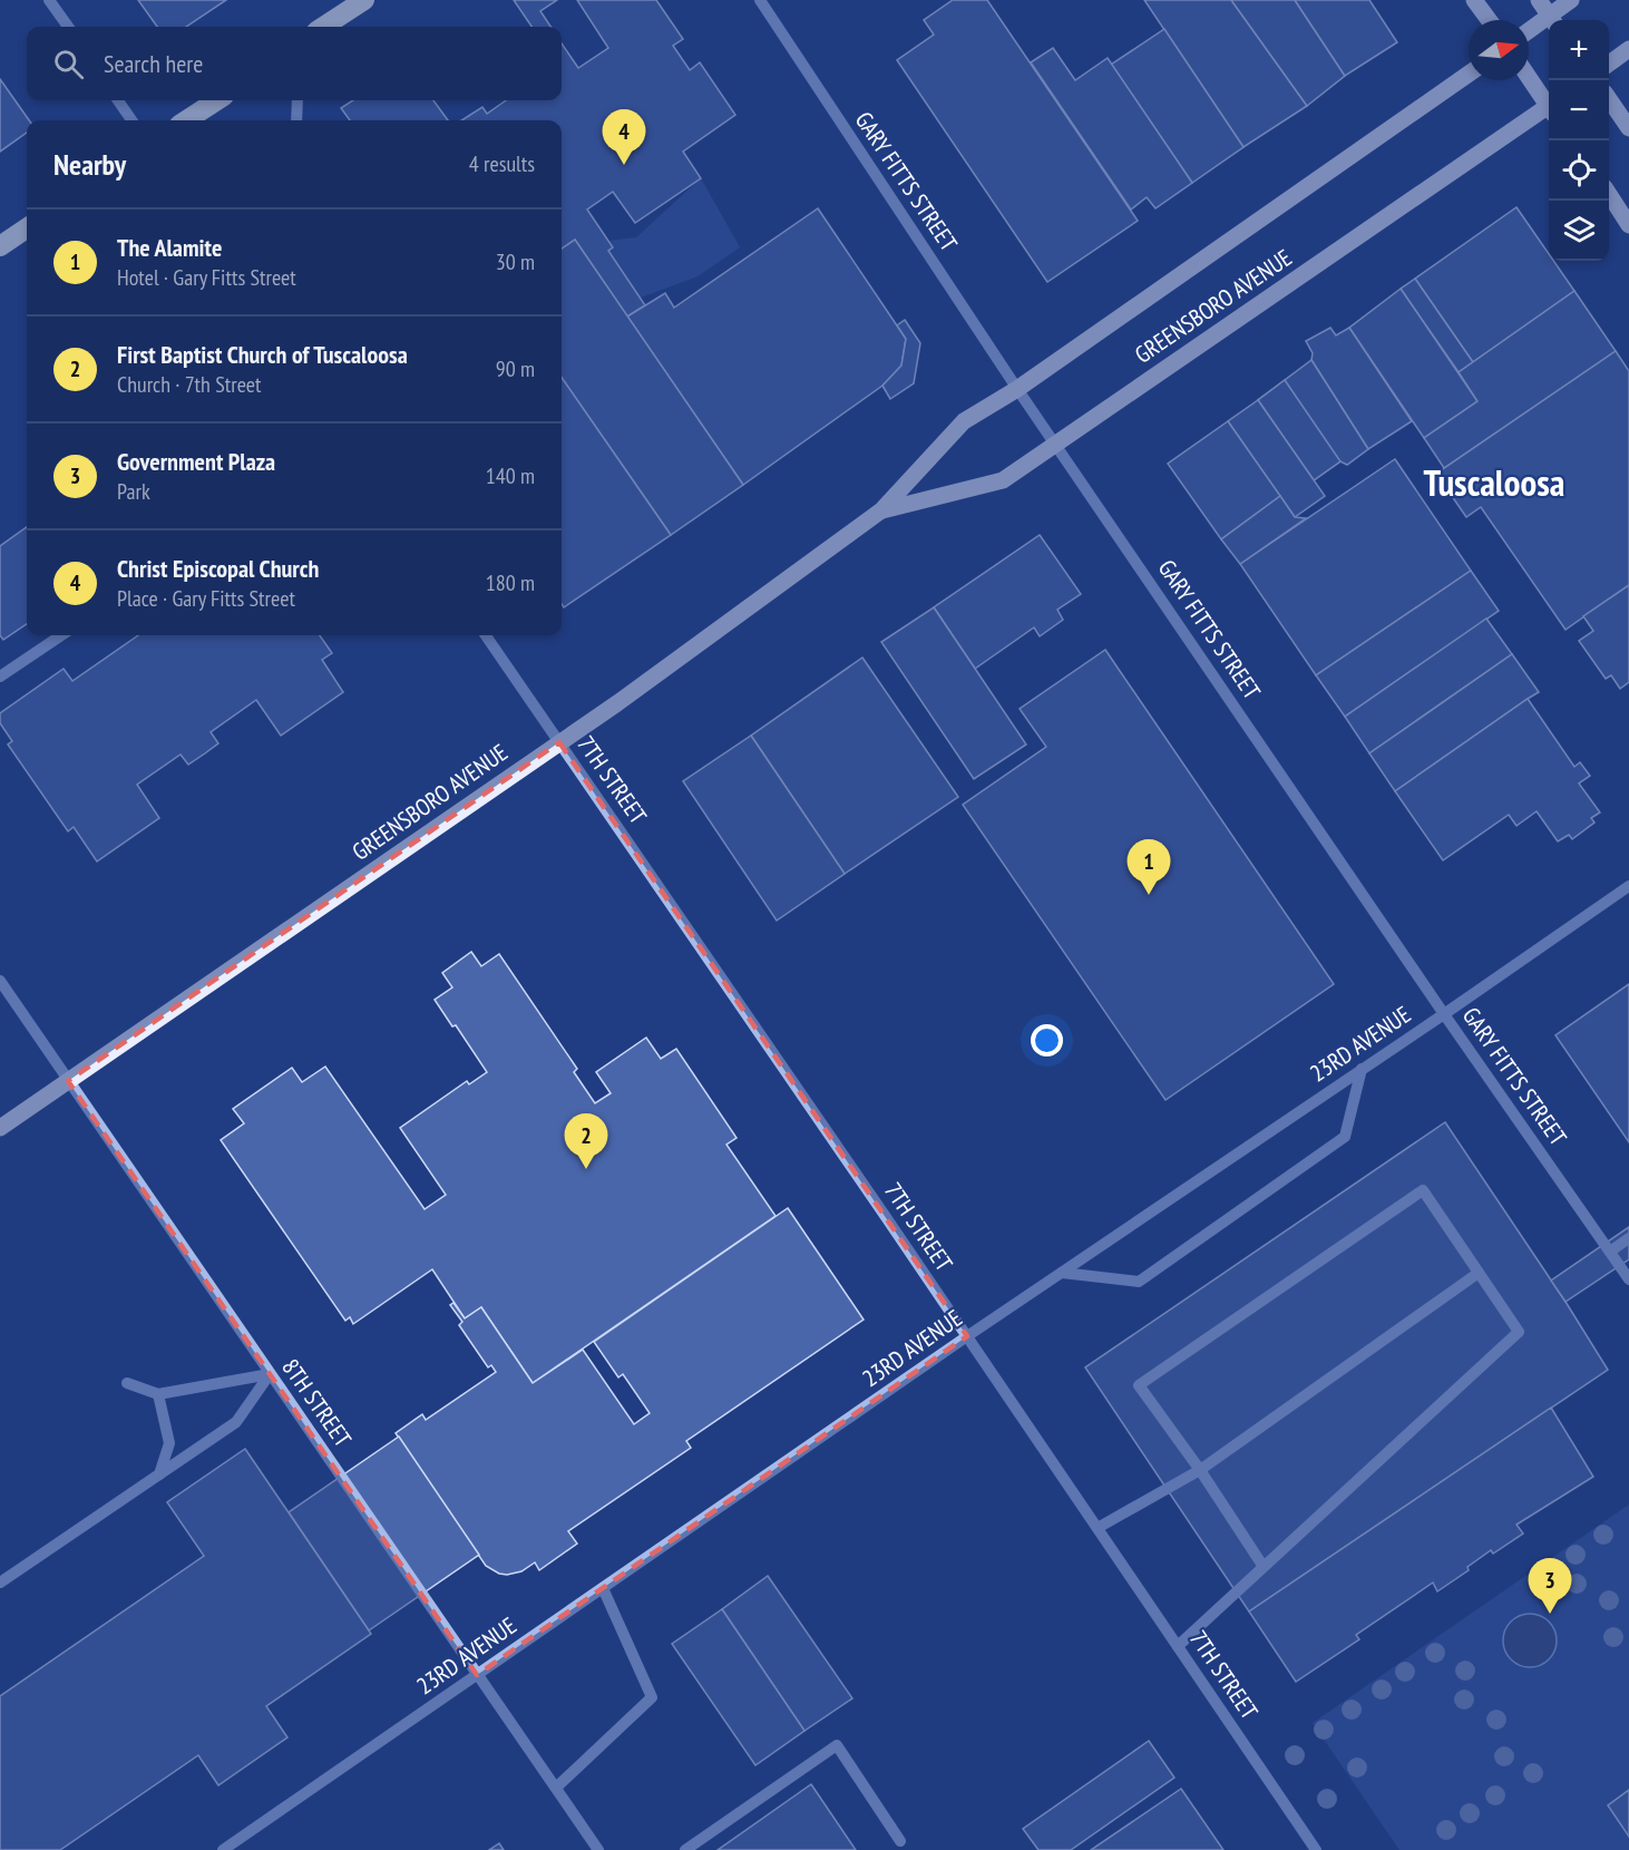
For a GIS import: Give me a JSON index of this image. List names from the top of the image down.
{
  "streets": {
    "main road": ["GREENSBORO AVENUE"],
    "street": [
      "GARY FITTS STREET",
      "7TH STREET",
      "23RD AVENUE",
      "8TH STREET"
    ]
  },
  "crossings": [
    ["GARY FITTS STREET", "GREENSBORO AVENUE"],
    ["GARY FITTS STREET", "23RD AVENUE"],
    ["GREENSBORO AVENUE", "7TH STREET"],
    ["GREENSBORO AVENUE", "8TH STREET"],
    ["7TH STREET", "23RD AVENUE"],
    ["23RD AVENUE", "8TH STREET"]
  ],
  "districts": ["Tuscaloosa"],
  "north": "right",
  "page": {
    "map_buttons": ["+", "−"],
    "search": "Search here",
    "pins": [
      "4",
      "1",
      "2",
      "3"
    ],
    "heading": ["Nearby", "4 results"],
    "list": [
      {
        "mark": "1",
        "name": "The Alamite",
        "note": "Hotel · Gary Fitts Street",
        "value": "30 m"
      },
      {
        "mark": "2",
        "name": "First Baptist Church of Tuscaloosa",
        "note": "Church · 7th Street",
        "value": "90 m"
      },
      {
        "mark": "3",
        "name": "Government Plaza",
        "note": "Park",
        "value": "140 m"
      },
      {
        "mark": "4",
        "name": "Christ Episcopal Church",
        "note": "Place · Gary Fitts Street",
        "value": "180 m"
      }
    ]
  }
}
